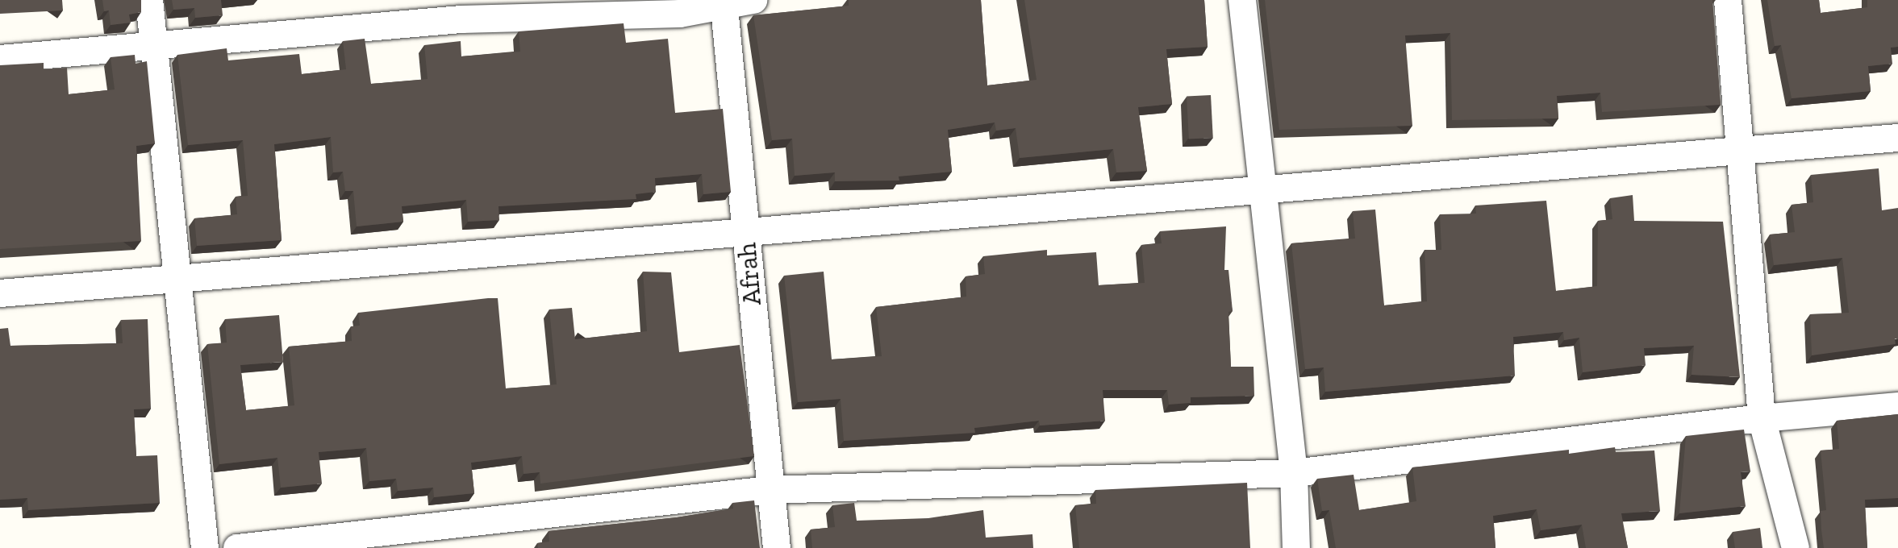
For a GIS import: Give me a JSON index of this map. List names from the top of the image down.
{
  "streets": {
    "street": ["Afrah"]
  }
}
